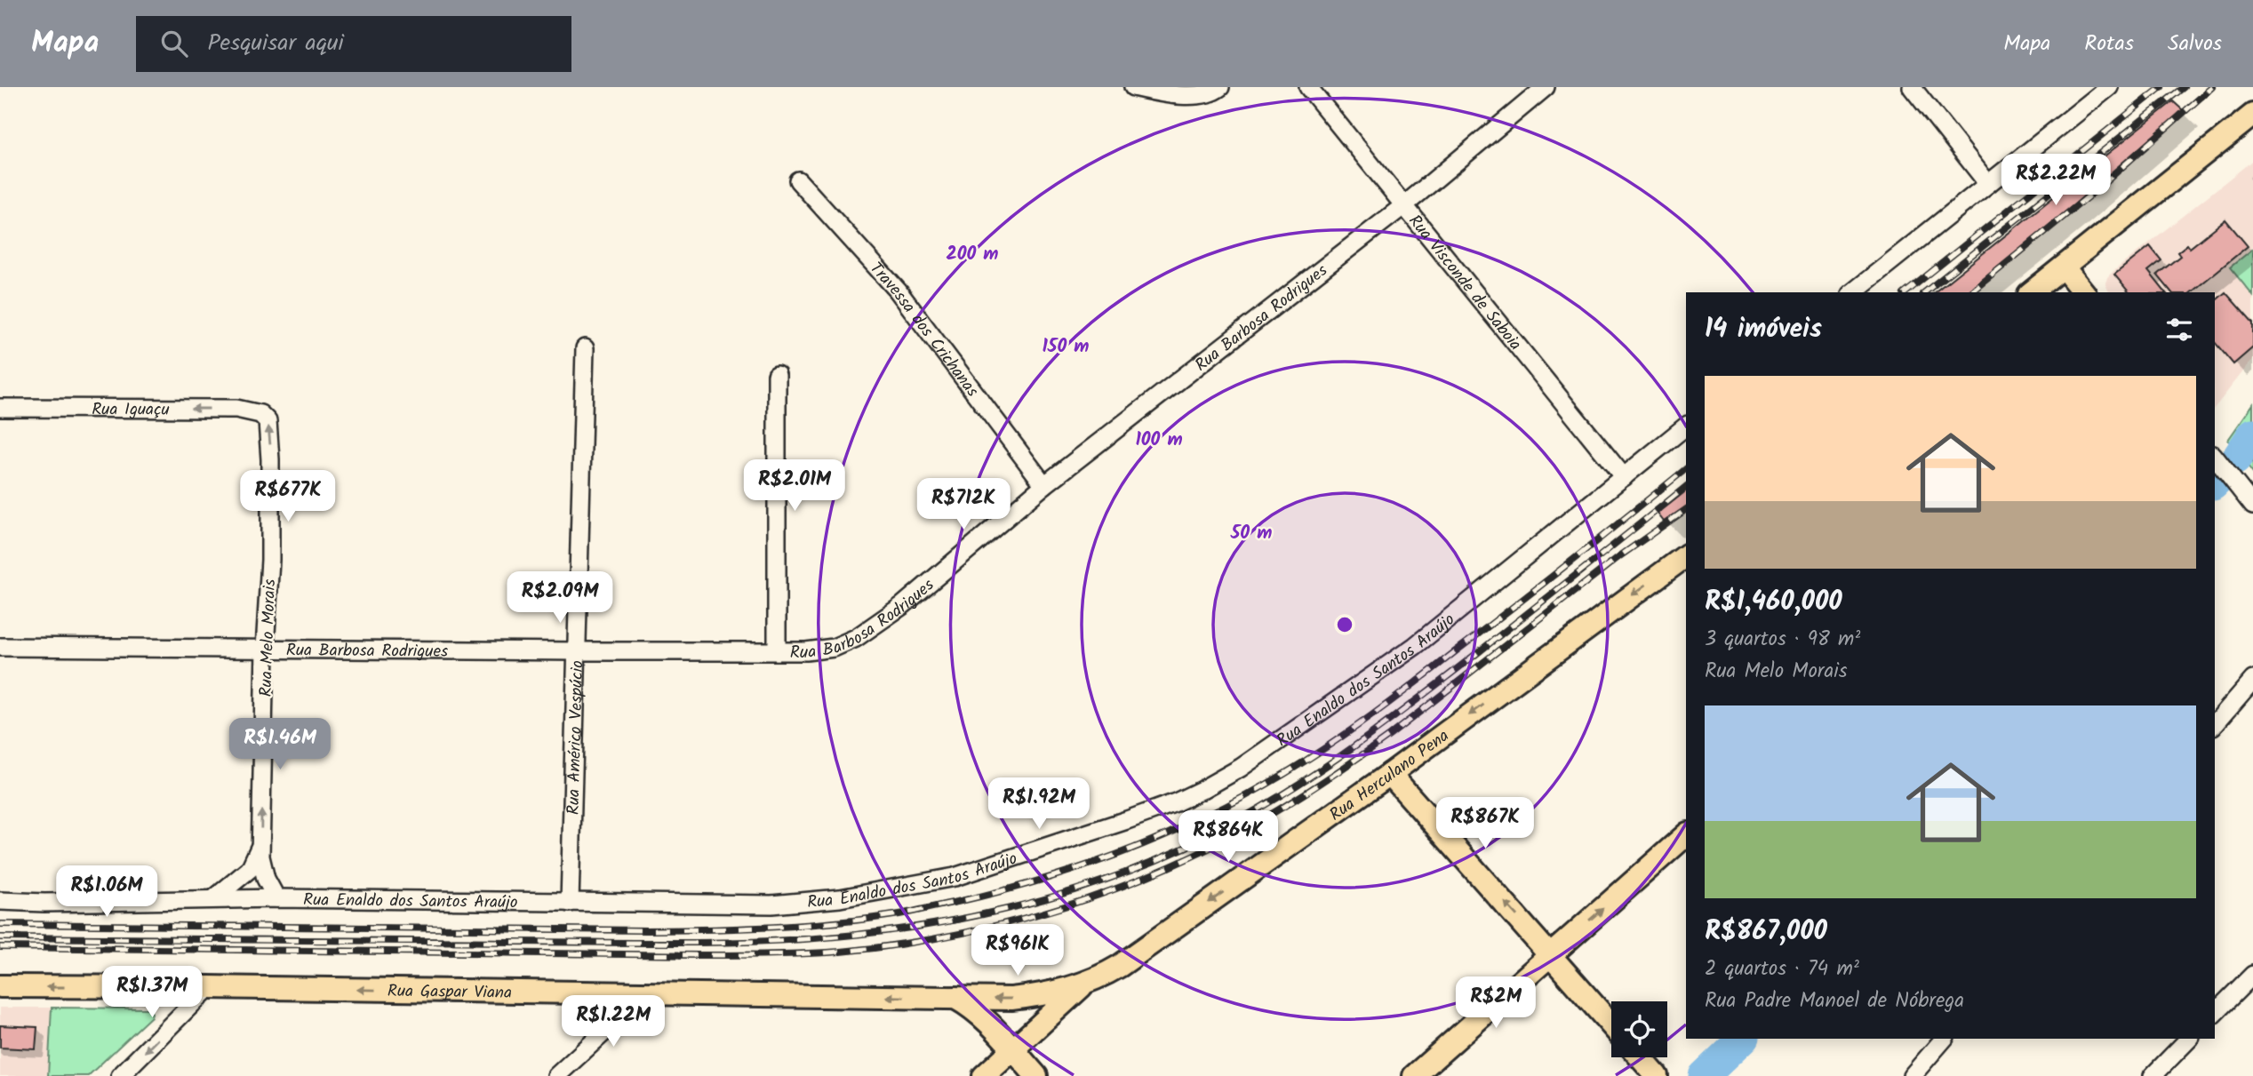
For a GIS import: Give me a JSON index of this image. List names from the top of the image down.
{
  "streets": {
    "main road": ["Rua Herculano Pena", "Rua Gaspar Viana"],
    "street": [
      "Rua Visconde de Saboia",
      "Rua Barbosa Rodrigues",
      "Travessa dos Crichanas",
      "Rua Iguaçu",
      "Rua Melo Morais",
      "Rua Enaldo dos Santos Araújo",
      "Rua Américo Vespúcio"
    ]
  },
  "crossings": [
    ["Rua Visconde de Saboia", "Rua Barbosa Rodrigues"],
    ["Rua Visconde de Saboia", "Rua Enaldo dos Santos Araújo"],
    ["Rua Barbosa Rodrigues", "Travessa dos Crichanas"],
    ["Rua Barbosa Rodrigues", "Rua Melo Morais"],
    ["Rua Barbosa Rodrigues", "Rua Américo Vespúcio"],
    ["Rua Iguaçu", "Rua Melo Morais"],
    ["Rua Melo Morais", "Rua Enaldo dos Santos Araújo"],
    ["Rua Enaldo dos Santos Araújo", "Rua Américo Vespúcio"],
    ["Rua Herculano Pena", "Rua Gaspar Viana"]
  ],
  "one_way": [
    "Rua Iguaçu",
    "Rua Melo Morais",
    "Rua Herculano Pena",
    "Rua Gaspar Viana"
  ],
  "page": {
    "header": "Mapa",
    "search": "Pesquisar aqui",
    "nav": ["Mapa", "Rotas", "Salvos"],
    "price": [
      "R$2.22M",
      "R$2.01M",
      "R$677K",
      "R$712K",
      "R$2.09M",
      "R$1.46M",
      "R$1.92M",
      "R$867K",
      "R$864K",
      "R$1.06M",
      "R$961K",
      "R$1.37M",
      "R$2M",
      "R$1.22M"
    ],
    "heading": "14 imóveis",
    "list": [
      {
        "name": "R$1,460,000",
        "note": "3 quartos · 98 m² · Rua Melo Morais"
      },
      {
        "name": "R$867,000",
        "note": "2 quartos · 74 m² · Rua Padre Manoel de Nóbrega"
      }
    ]
  },
  "rings": [
    "200 m",
    "150 m",
    "100 m",
    "50 m"
  ]
}
